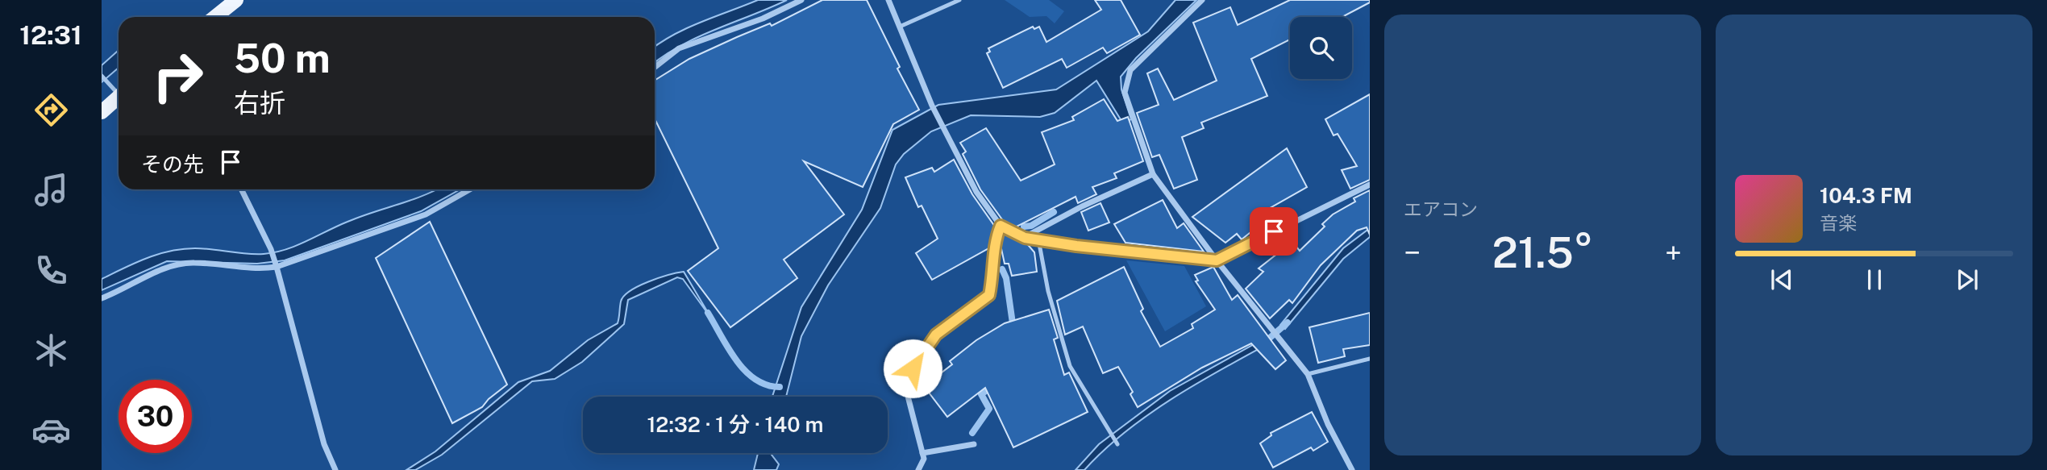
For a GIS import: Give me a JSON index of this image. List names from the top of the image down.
{
  "page": {
    "tabs": "12:31",
    "tile": "エアコン",
    "turn": ["50 m", "右折"],
    "then": "その先",
    "song": ["104.3 FM", "音楽"],
    "heat": ["−", "21.5°", "+"],
    "limit": "30",
    "trip": "12:32 · 1 分 · 140 m"
  }
}
